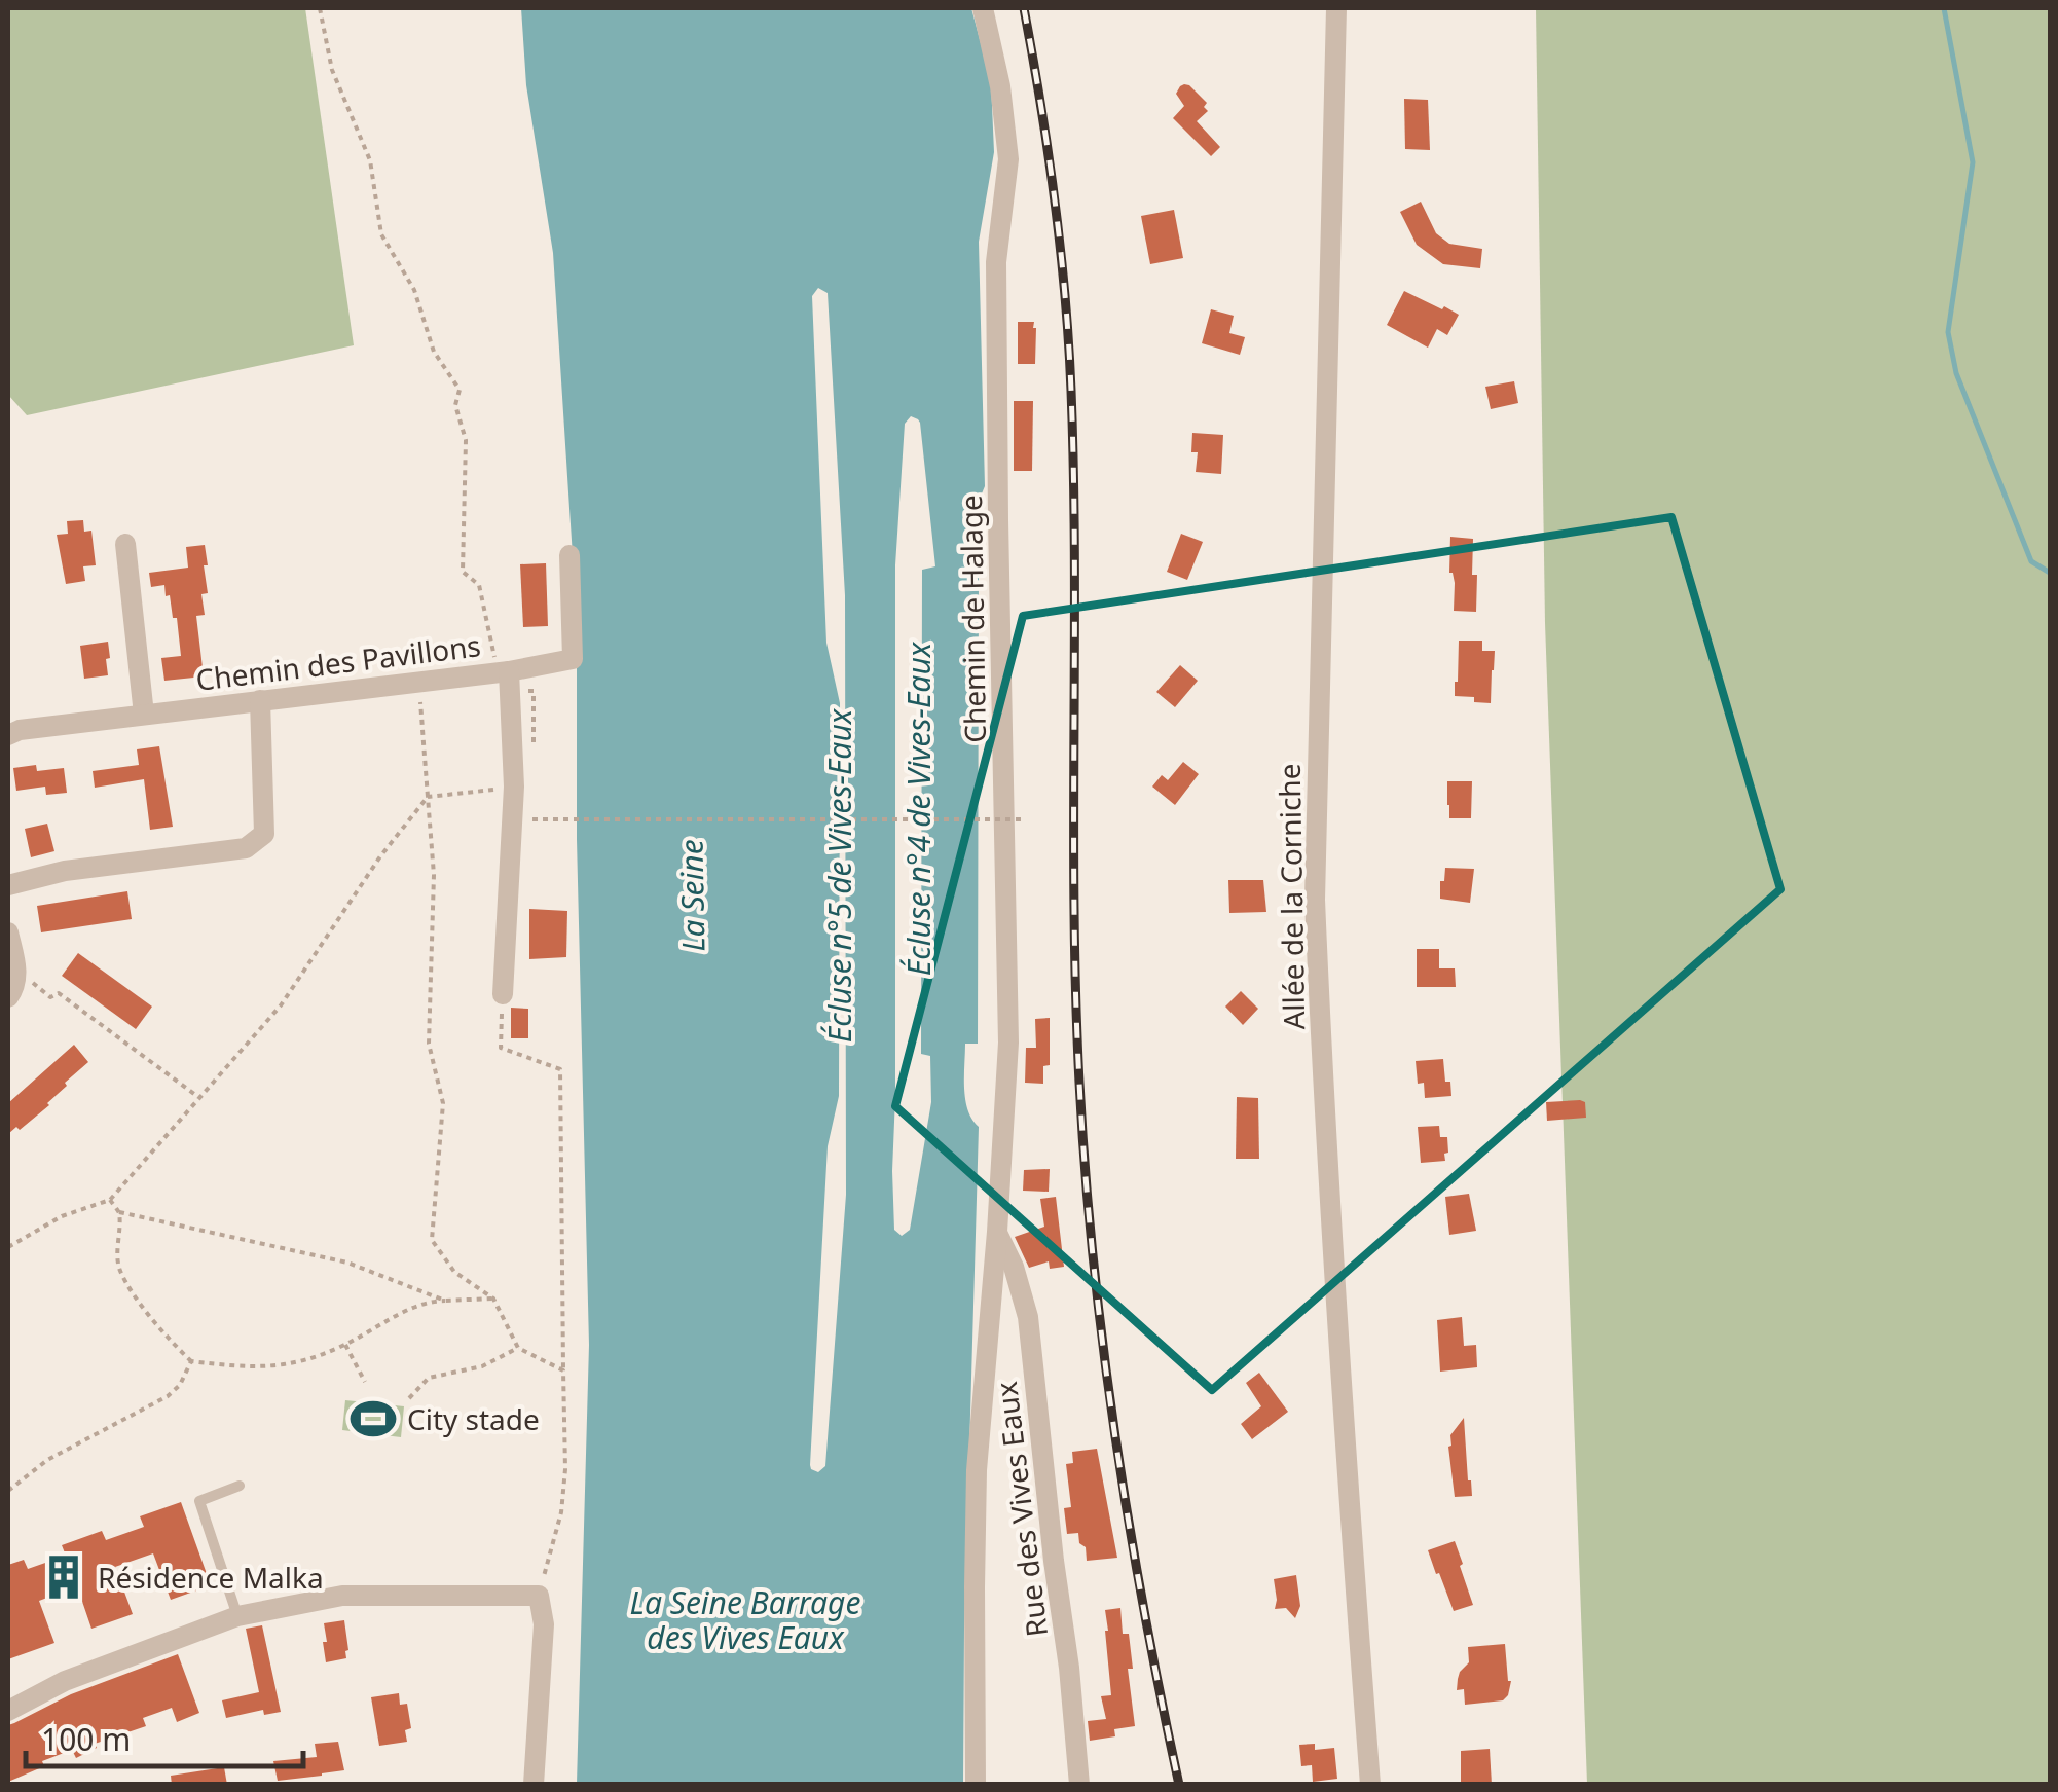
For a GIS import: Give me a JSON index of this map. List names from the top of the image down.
{
  "streets": {
    "street": [
      "Chemin de Halage",
      "Chemin des Pavillons",
      "Allée de la Corniche",
      "Rue des Vives Eaux"
    ]
  },
  "crossings": [
    ["Chemin de Halage", "Rue des Vives Eaux"]
  ],
  "water": [
    "Écluse n°4 de Vives-Eaux",
    "Écluse n°5 de Vives-Eaux",
    "La Seine",
    "La Seine Barrage des Vives Eaux"
  ],
  "places": {
    "sports": ["City stade"],
    "building": ["Résidence Malka"]
  },
  "scale_bar": "100 m"
}
